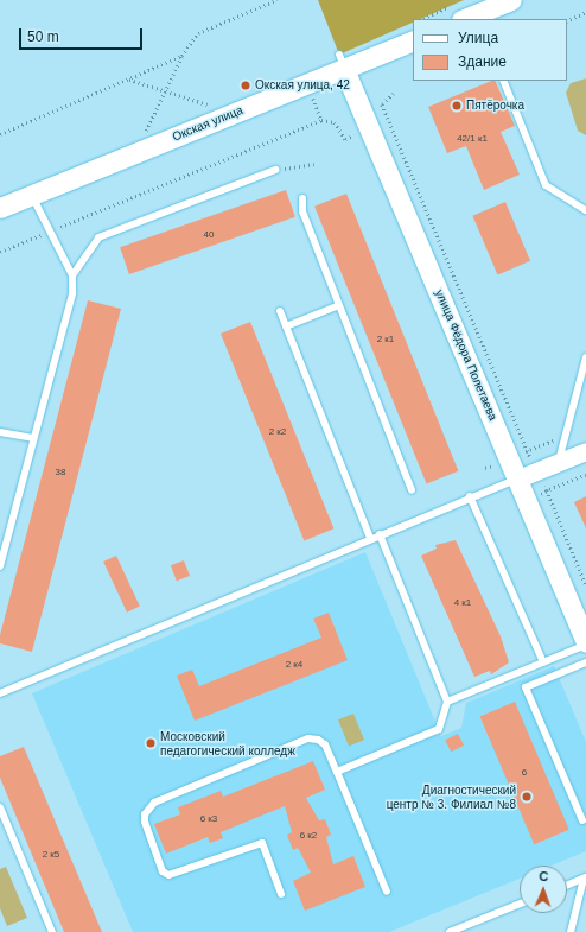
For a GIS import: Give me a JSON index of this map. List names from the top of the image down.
{
  "streets": {
    "main road": ["Окская улица", "улица Фёдора Полетаева"]
  },
  "crossings": [
    ["Окская улица", "улица Фёдора Полетаева"]
  ],
  "places": [
    "Окская улица, 42",
    "Пятёрочка",
    "Московский педагогический колледж",
    "Диагностический центр № 3. Филиал №8"
  ],
  "house_numbers": [
    "42/1 к1",
    "40",
    "2 к1",
    "2 к2",
    "38",
    "4 к1",
    "2 к4",
    "6",
    "6 к3",
    "6 к2",
    "2 к5"
  ],
  "legend": ["Улица", "Здание"],
  "scale_bar": "50 m",
  "north": "top"
}
